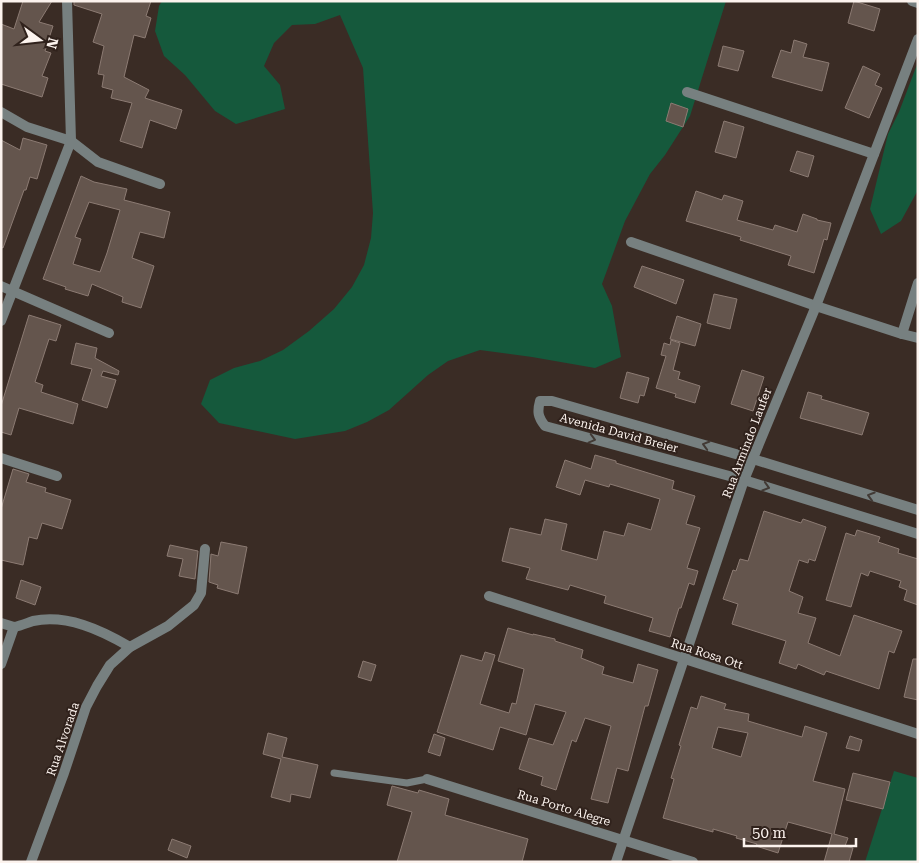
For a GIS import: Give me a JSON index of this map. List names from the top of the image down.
{
  "streets": {
    "street": [
      "Avenida David Breier",
      "Rua Armindo Laufer",
      "Rua Rosa Ott",
      "Rua Alvorada",
      "Rua Porto Alegre"
    ]
  },
  "crossings": [
    ["Avenida David Breier", "Rua Armindo Laufer"],
    ["Rua Armindo Laufer", "Rua Rosa Ott"],
    ["Rua Armindo Laufer", "Rua Porto Alegre"]
  ],
  "scale_bar": "50 m",
  "north": "right"
}
